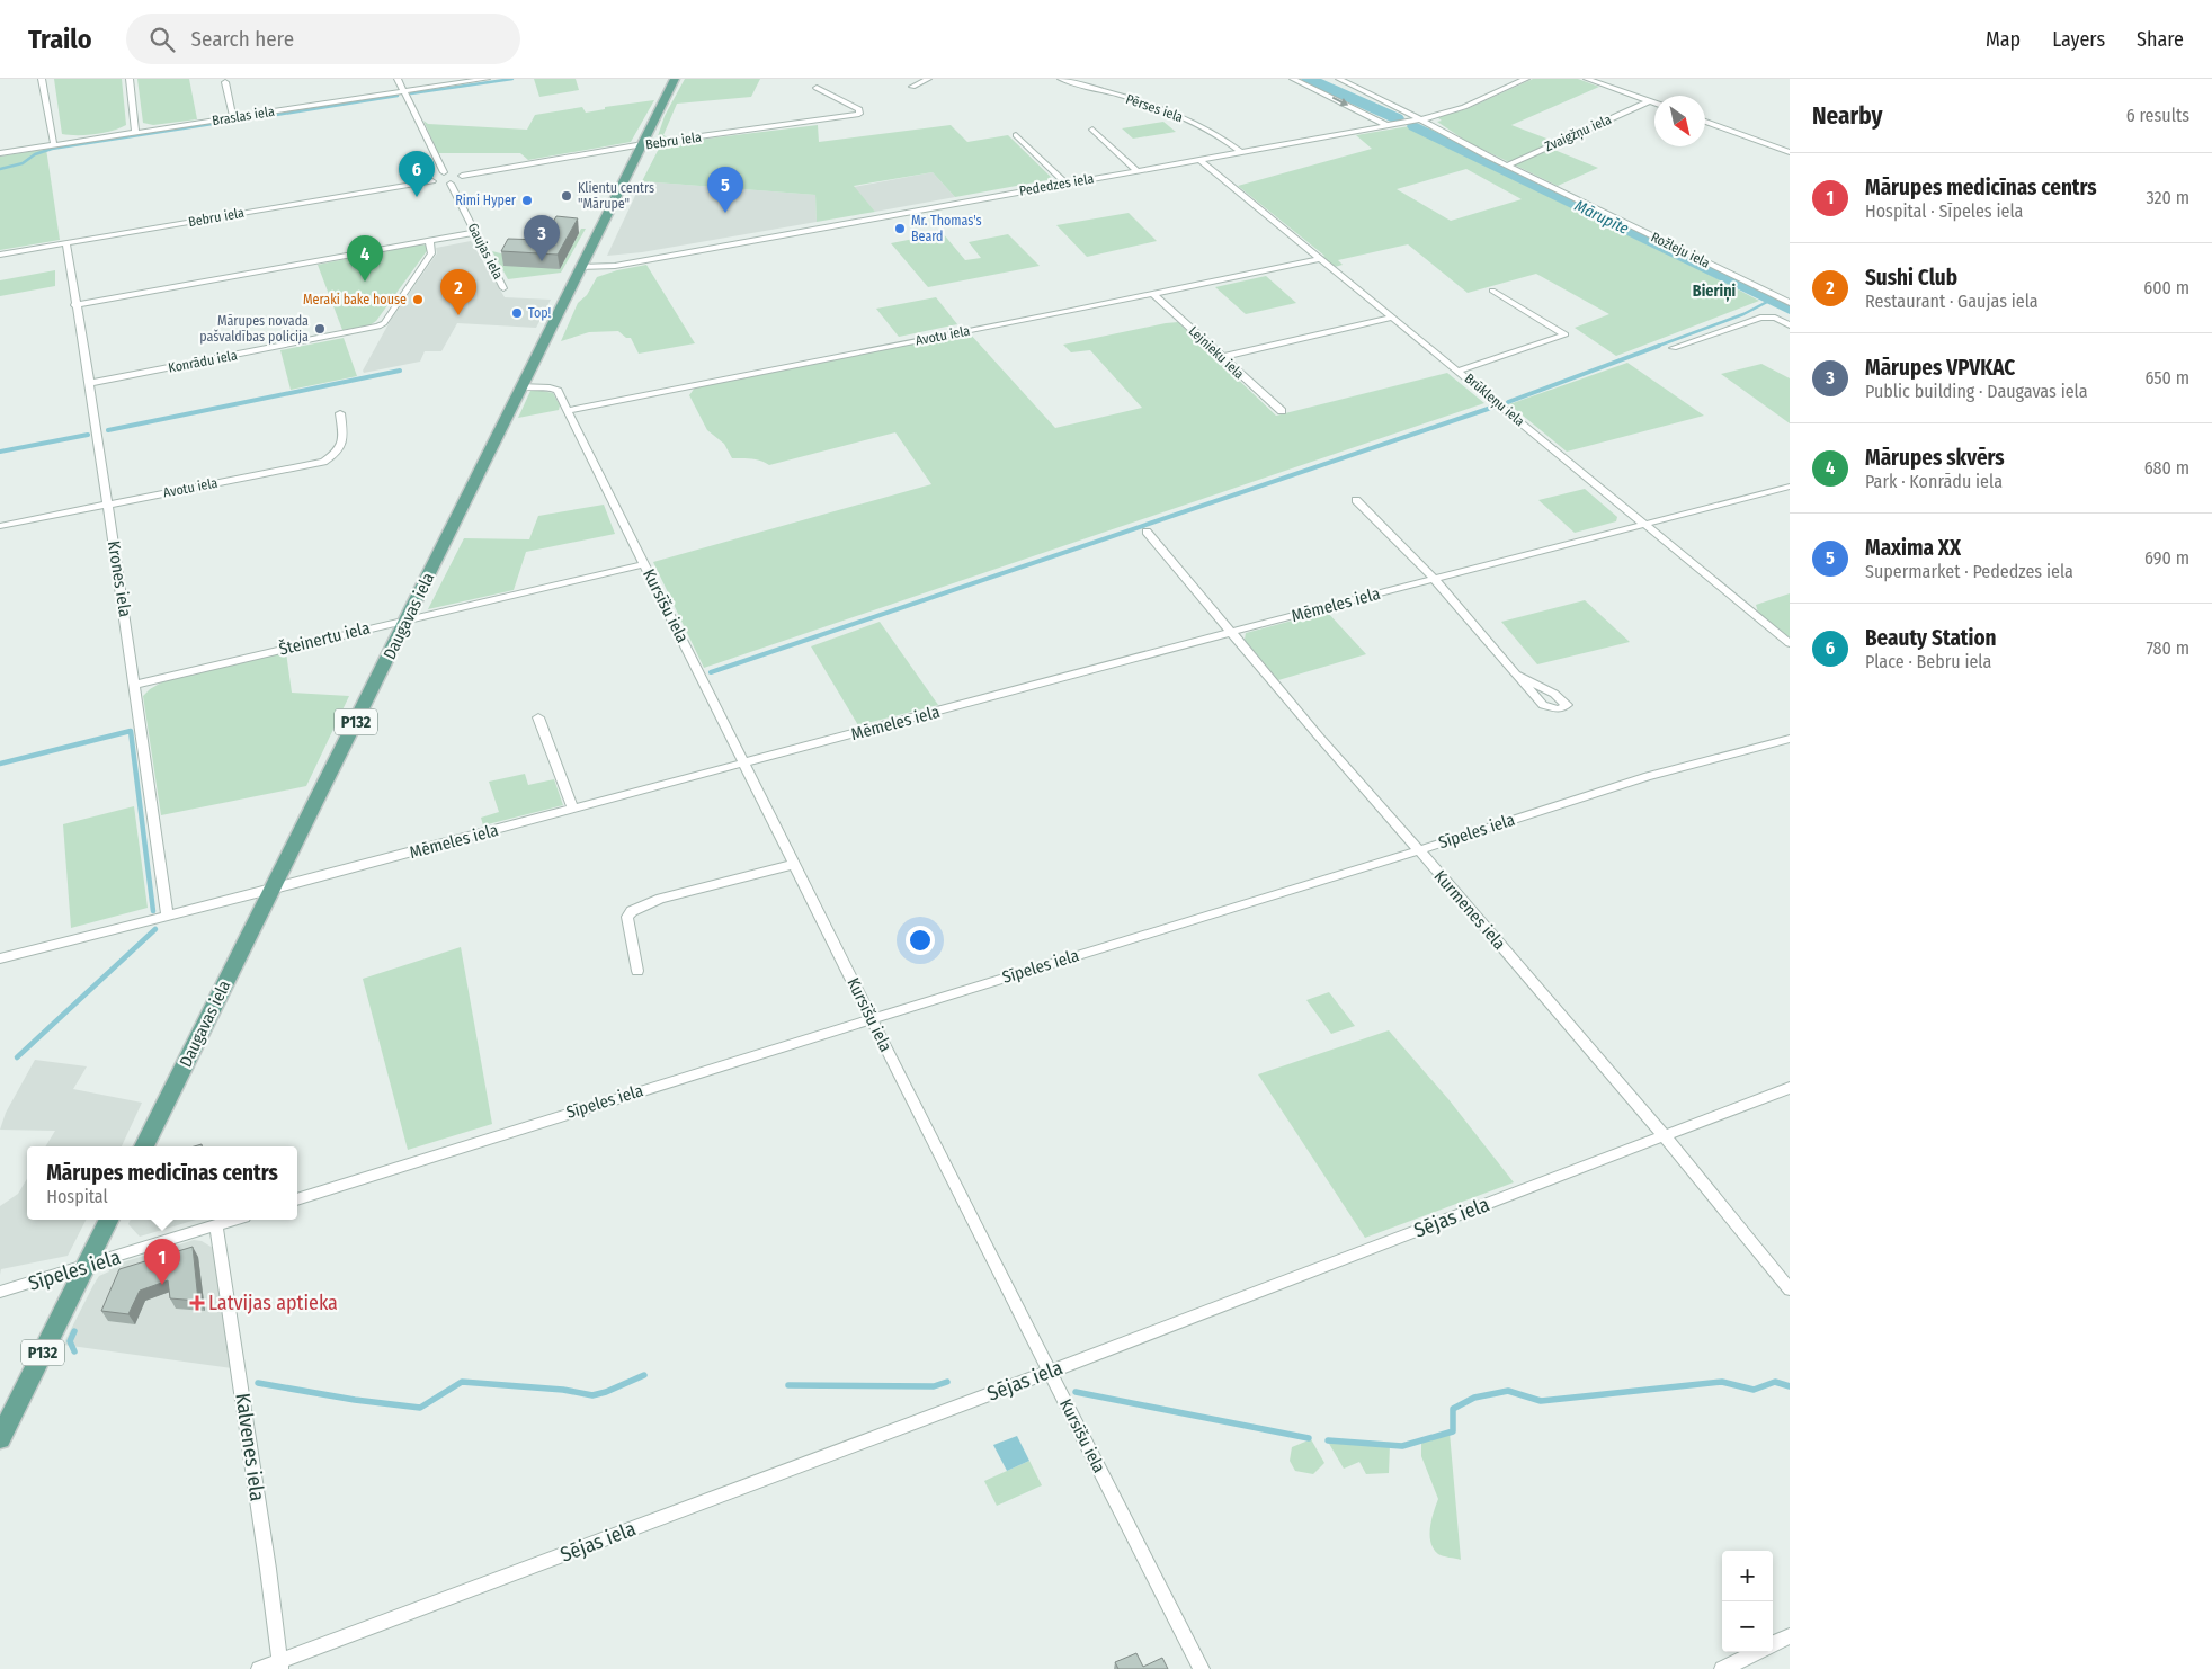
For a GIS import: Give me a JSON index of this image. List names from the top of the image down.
{
  "streets": {
    "main road": ["Daugavas iela", "P132"],
    "street": [
      "Pērses iela",
      "Braslas iela",
      "Zvaigžņu iela",
      "Bebru iela",
      "Pededzes iela",
      "Rožleju iela",
      "Gaujas iela",
      "Avotu iela",
      "Lejnieku iela",
      "Konrādu iela",
      "Brūkleņu iela",
      "Krones iela",
      "Mēmeles iela",
      "Kursīšu iela",
      "Šteinertu iela",
      "Sīpeles iela",
      "Kurmenes iela",
      "Sējas iela",
      "Kalvenes iela"
    ]
  },
  "crossings": [
    ["Pērses iela", "Pededzes iela"],
    ["Zvaigžņu iela", "Rožleju iela"],
    ["Bebru iela", "Gaujas iela"],
    ["Bebru iela", "Krones iela"],
    ["Bebru iela", "Daugavas iela"],
    ["Pededzes iela", "Rožleju iela"],
    ["Pededzes iela", "Brūkleņu iela"],
    ["Pededzes iela", "Daugavas iela"],
    ["Avotu iela", "Lejnieku iela"],
    ["Avotu iela", "Brūkleņu iela"],
    ["Avotu iela", "Krones iela"],
    ["Avotu iela", "Kursīšu iela"],
    ["Konrādu iela", "Krones iela"],
    ["Brūkleņu iela", "Mēmeles iela"],
    ["Krones iela", "Mēmeles iela"],
    ["Krones iela", "Šteinertu iela"],
    ["Mēmeles iela", "Kursīšu iela"],
    ["Mēmeles iela", "Daugavas iela"],
    ["Mēmeles iela", "Kurmenes iela"],
    ["Kursīšu iela", "Daugavas iela"],
    ["Kursīšu iela", "Šteinertu iela"],
    ["Kursīšu iela", "Sīpeles iela"],
    ["Kursīšu iela", "Sējas iela"],
    ["Daugavas iela", "Šteinertu iela"],
    ["P132", "Sīpeles iela"],
    ["Sīpeles iela", "Kurmenes iela"],
    ["Sīpeles iela", "Kalvenes iela"],
    ["Kurmenes iela", "Sējas iela"],
    ["Sējas iela", "Kalvenes iela"]
  ],
  "districts": ["Bieriņi"],
  "water": ["Mārupīte"],
  "places": {
    "other": [
      "Klientu centrs \"Mārupe\"",
      "Rimi Hyper",
      "Mr. Thomas's Beard",
      "Meraki bake house",
      "Top!",
      "Mārupes novada pašvaldības policija"
    ],
    "health": ["Latvijas aptieka"]
  },
  "north": "bottom right",
  "page": {
    "header": "Trailo",
    "search": "Search here",
    "nav": ["Map", "Layers", "Share"],
    "heading": ["Nearby", "6 results"],
    "pins": [
      "6",
      "5",
      "3",
      "4",
      "2",
      "1"
    ],
    "list": [
      {
        "mark": "1",
        "name": "Mārupes medicīnas centrs",
        "note": "Hospital · Sīpeles iela",
        "value": "320 m"
      },
      {
        "mark": "2",
        "name": "Sushi Club",
        "note": "Restaurant · Gaujas iela",
        "value": "600 m"
      },
      {
        "mark": "3",
        "name": "Mārupes VPVKAC",
        "note": "Public building · Daugavas iela",
        "value": "650 m"
      },
      {
        "mark": "4",
        "name": "Mārupes skvērs",
        "note": "Park · Konrādu iela",
        "value": "680 m"
      },
      {
        "mark": "5",
        "name": "Maxima XX",
        "note": "Supermarket · Pededzes iela",
        "value": "690 m"
      },
      {
        "mark": "6",
        "name": "Beauty Station",
        "note": "Place · Bebru iela",
        "value": "780 m"
      }
    ],
    "popup": ["Mārupes medicīnas centrs", "Hospital"],
    "map_buttons": ["+", "−"]
  }
}
